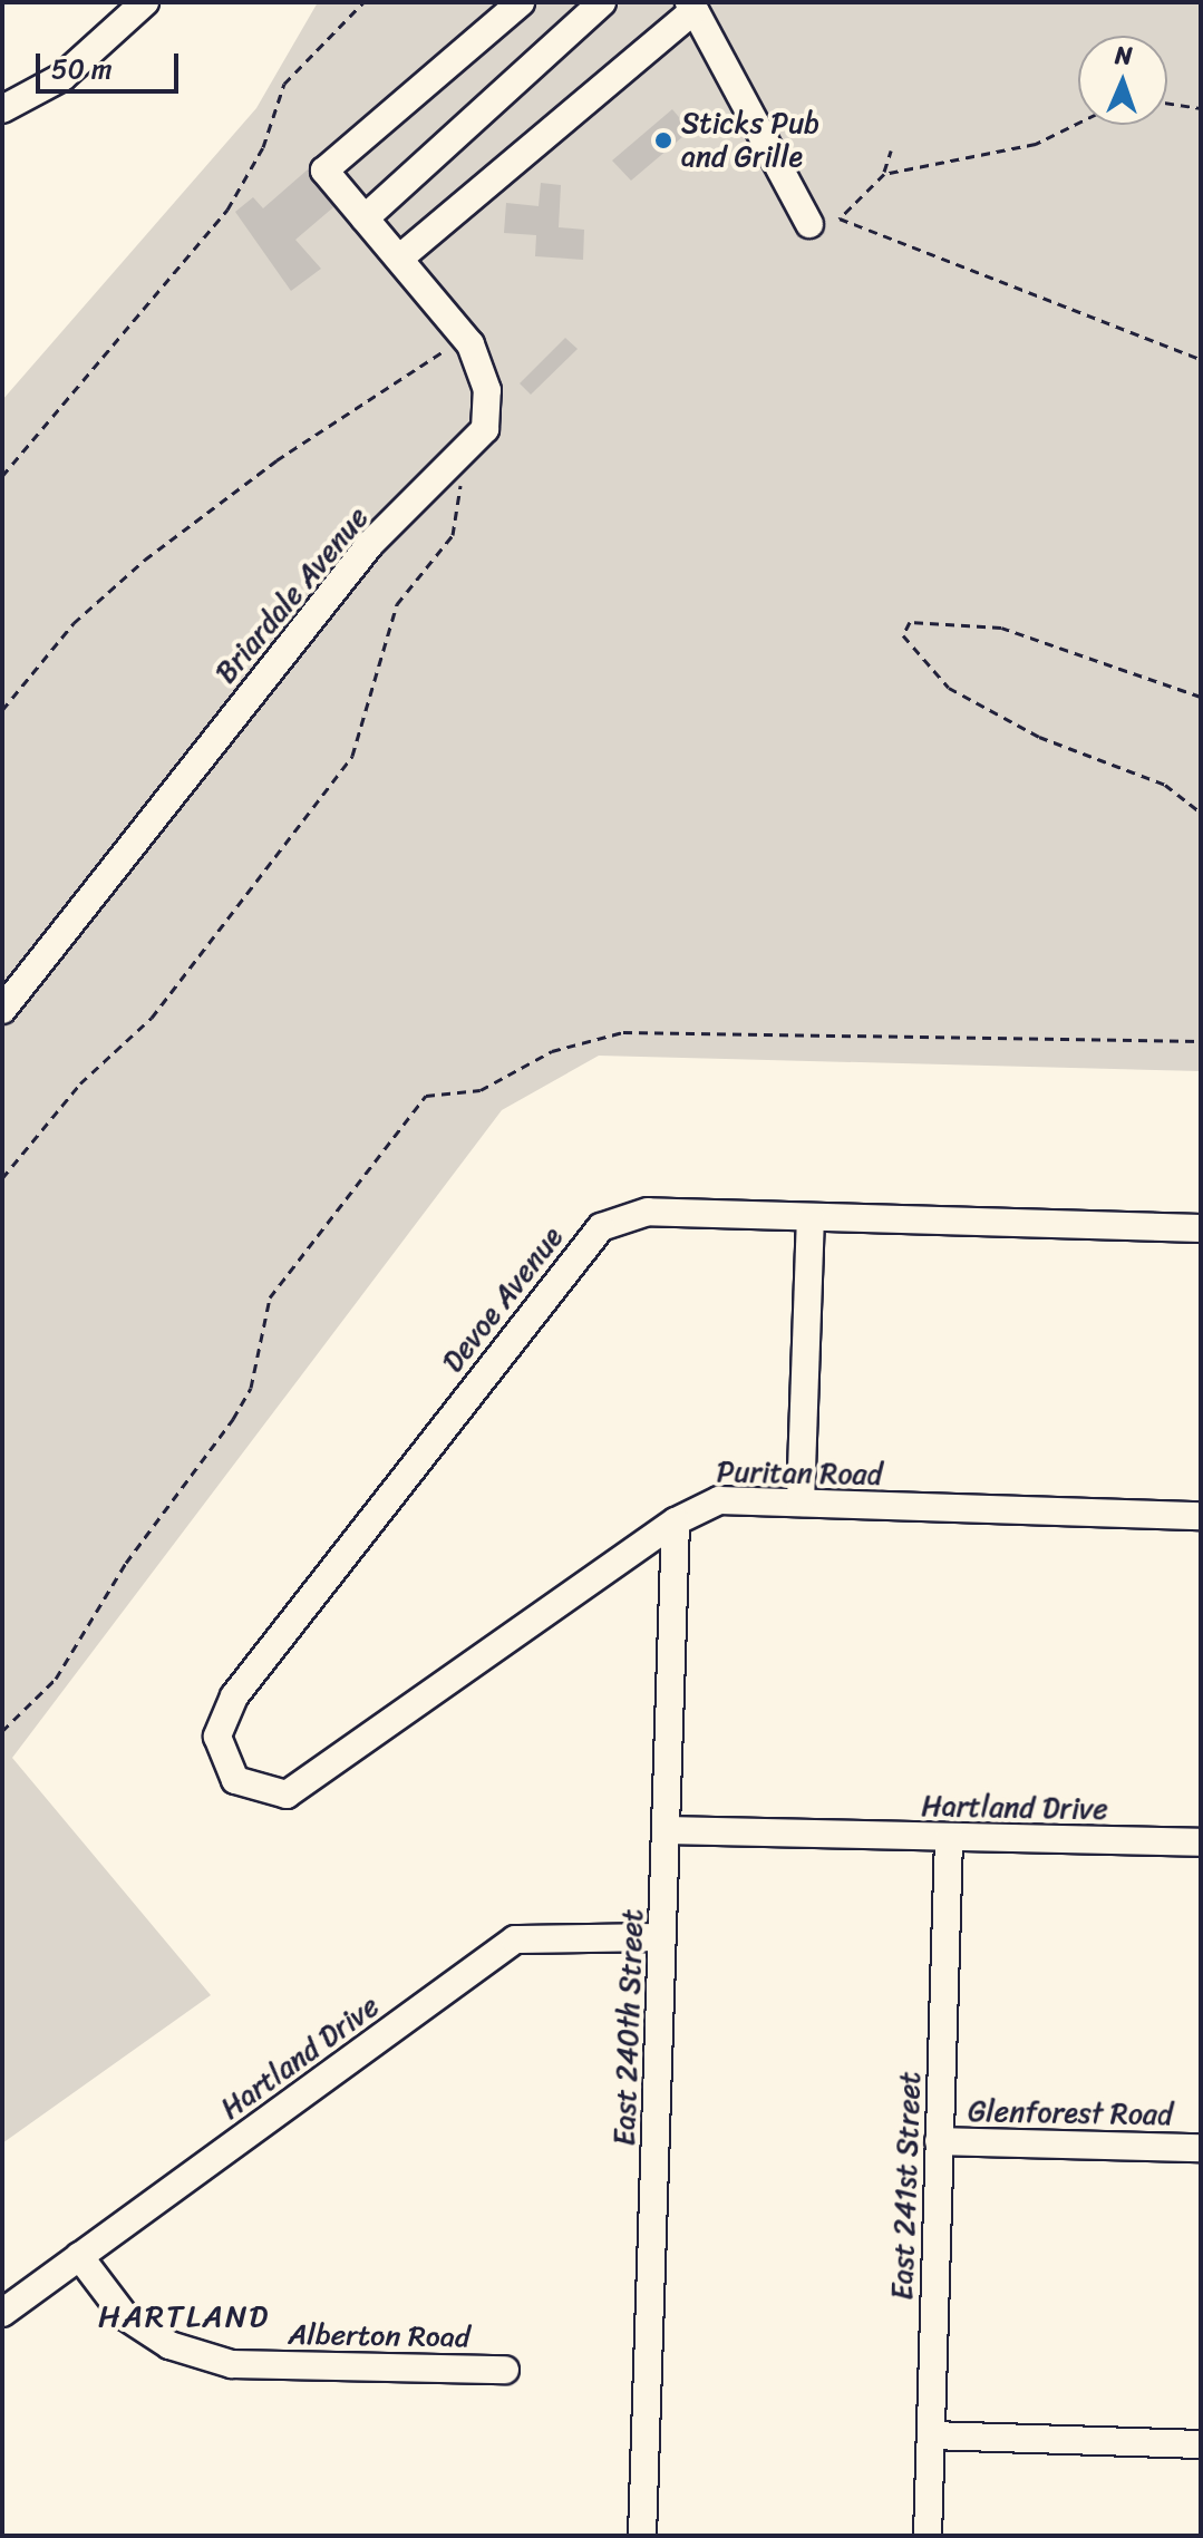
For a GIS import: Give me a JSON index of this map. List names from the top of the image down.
{
  "streets": {
    "street": [
      "Briardale Avenue",
      "Devoe Avenue",
      "Puritan Road",
      "Hartland Drive",
      "East 240th Street",
      "Glenforest Road",
      "East 241st Street",
      "Alberton Road"
    ]
  },
  "crossings": [
    ["Devoe Avenue", "Puritan Road"],
    ["Puritan Road", "East 240th Street"],
    ["Hartland Drive", "East 240th Street"],
    ["Hartland Drive", "East 241st Street"],
    ["Hartland Drive", "Alberton Road"],
    ["Glenforest Road", "East 241st Street"]
  ],
  "districts": ["HARTLAND"],
  "places": ["Sticks Pub and Grille"],
  "scale_bar": "50 m",
  "north": "top"
}
